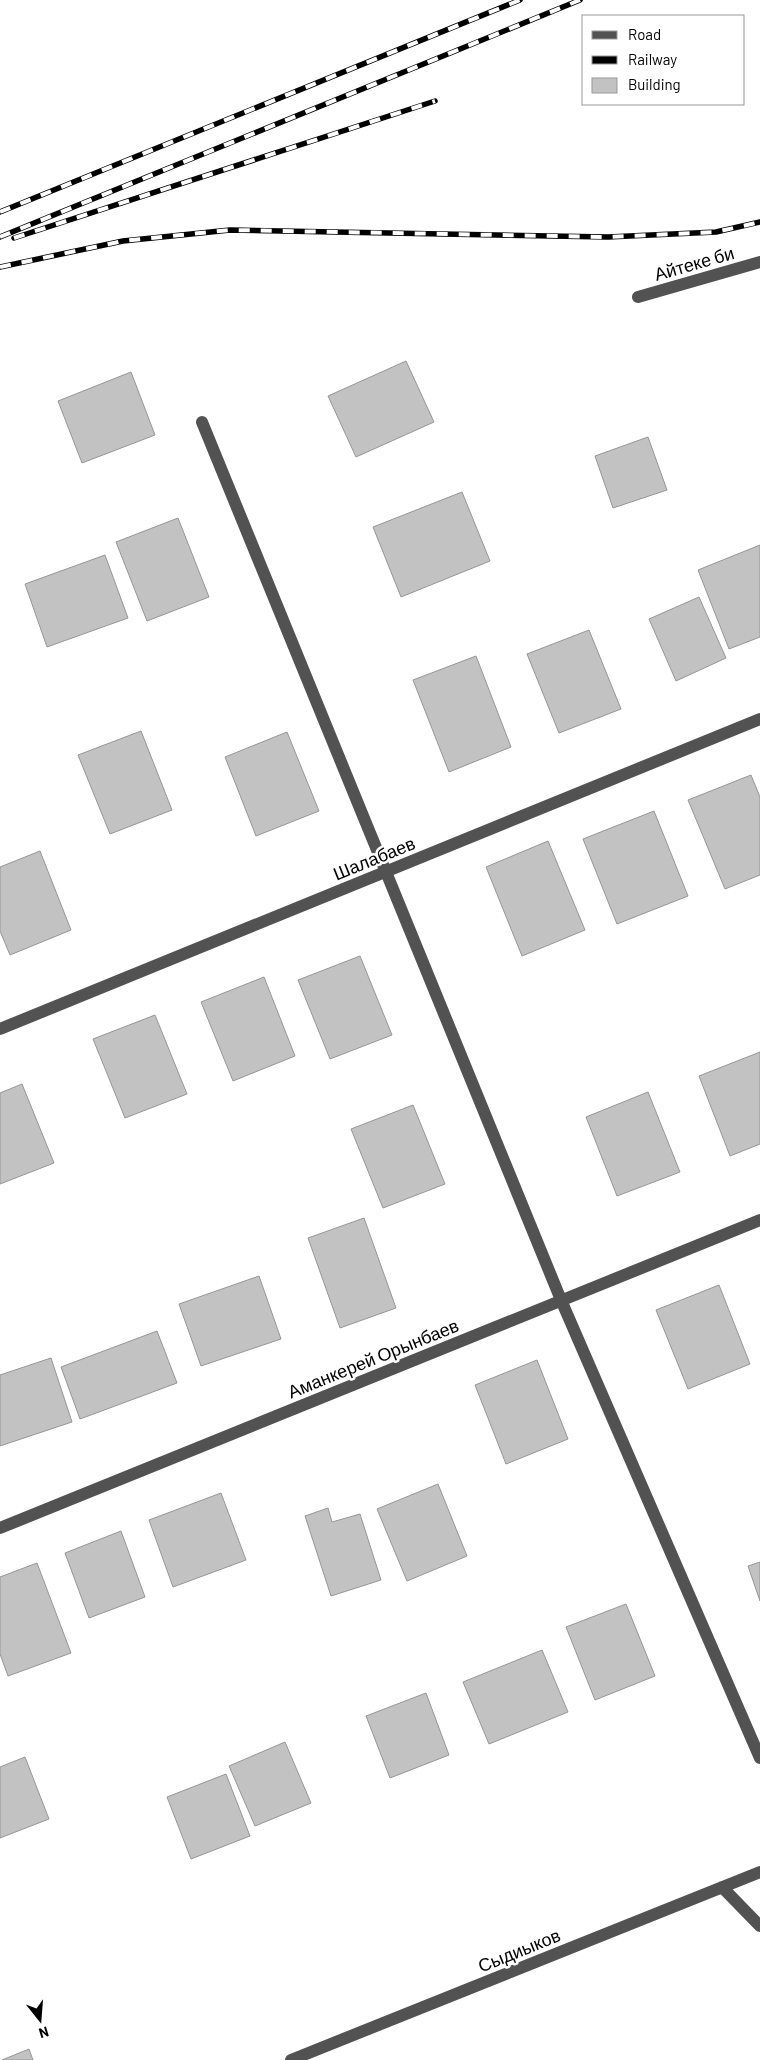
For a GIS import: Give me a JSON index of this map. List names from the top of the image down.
{
  "streets": {
    "street": [
      "Айтеке би",
      "Шалабаев",
      "Аманкерей Орынбаев",
      "Сыдиыков"
    ]
  },
  "legend": ["Road", "Railway", "Building"],
  "north": "bottom"
}
